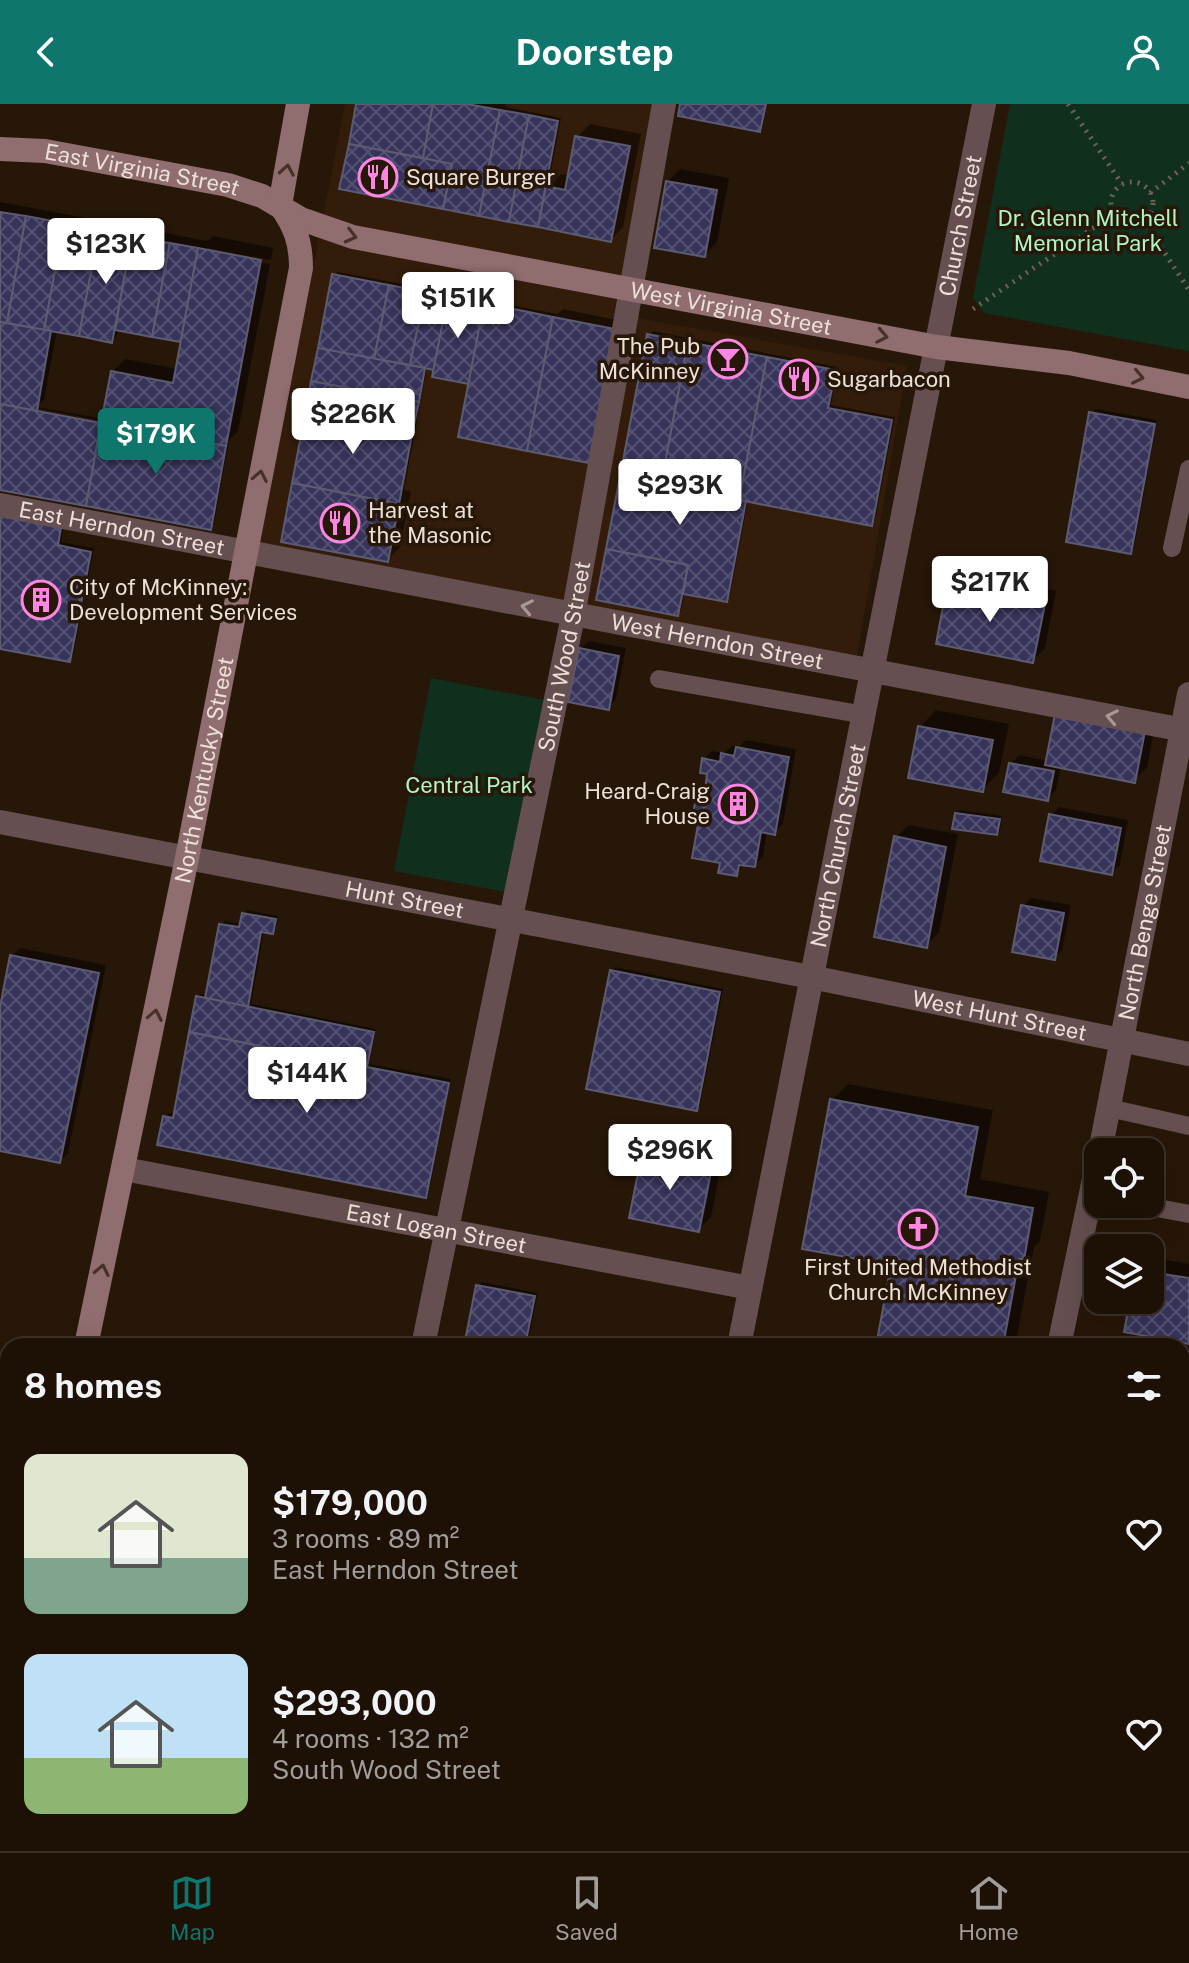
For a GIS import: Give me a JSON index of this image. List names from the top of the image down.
{
  "streets": {
    "street": [
      "East Virginia Street",
      "Church Street",
      "West Virginia Street",
      "East Herndon Street",
      "West Herndon Street",
      "South Wood Street",
      "North Kentucky Street",
      "North Church Street",
      "Hunt Street",
      "North Benge Street",
      "West Hunt Street",
      "East Logan Street"
    ]
  },
  "crossings": [
    ["East Virginia Street", "West Virginia Street"],
    ["East Virginia Street", "North Kentucky Street"],
    ["Church Street", "West Virginia Street"],
    ["Church Street", "North Church Street"],
    ["West Virginia Street", "South Wood Street"],
    ["West Virginia Street", "North Kentucky Street"],
    ["West Virginia Street", "North Church Street"],
    ["East Herndon Street", "West Herndon Street"],
    ["East Herndon Street", "North Kentucky Street"],
    ["West Herndon Street", "South Wood Street"],
    ["West Herndon Street", "North Kentucky Street"],
    ["West Herndon Street", "North Church Street"],
    ["West Herndon Street", "North Benge Street"],
    ["South Wood Street", "Hunt Street"],
    ["South Wood Street", "East Logan Street"],
    ["North Kentucky Street", "Hunt Street"],
    ["North Kentucky Street", "East Logan Street"],
    ["North Church Street", "Hunt Street"],
    ["North Church Street", "West Hunt Street"],
    ["North Church Street", "East Logan Street"],
    ["Hunt Street", "West Hunt Street"],
    ["North Benge Street", "West Hunt Street"]
  ],
  "one_way": ["West Virginia Street", "West Herndon Street", "North Kentucky Street"],
  "parks": ["Dr. Glenn Mitchell Memorial Park", "Central Park"],
  "places": {
    "restaurant": ["Square Burger", "Sugarbacon", "Harvest at the Masonic"],
    "bar": ["The Pub McKinney"],
    "building": ["City of McKinney: Development Services", "Heard-Craig House"],
    "church": ["First United Methodist Church McKinney"]
  },
  "page": {
    "header": "Doorstep",
    "price": [
      "$123K",
      "$151K",
      "$226K",
      "$179K",
      "$293K",
      "$217K",
      "$144K",
      "$296K"
    ],
    "heading": "8 homes",
    "list": [
      {
        "name": "$179,000",
        "note": "3 rooms · 89 m² · East Herndon Street"
      },
      {
        "name": "$293,000",
        "note": "4 rooms · 132 m² · South Wood Street"
      }
    ],
    "tabs": ["Map", "Saved", "Home"]
  }
}
